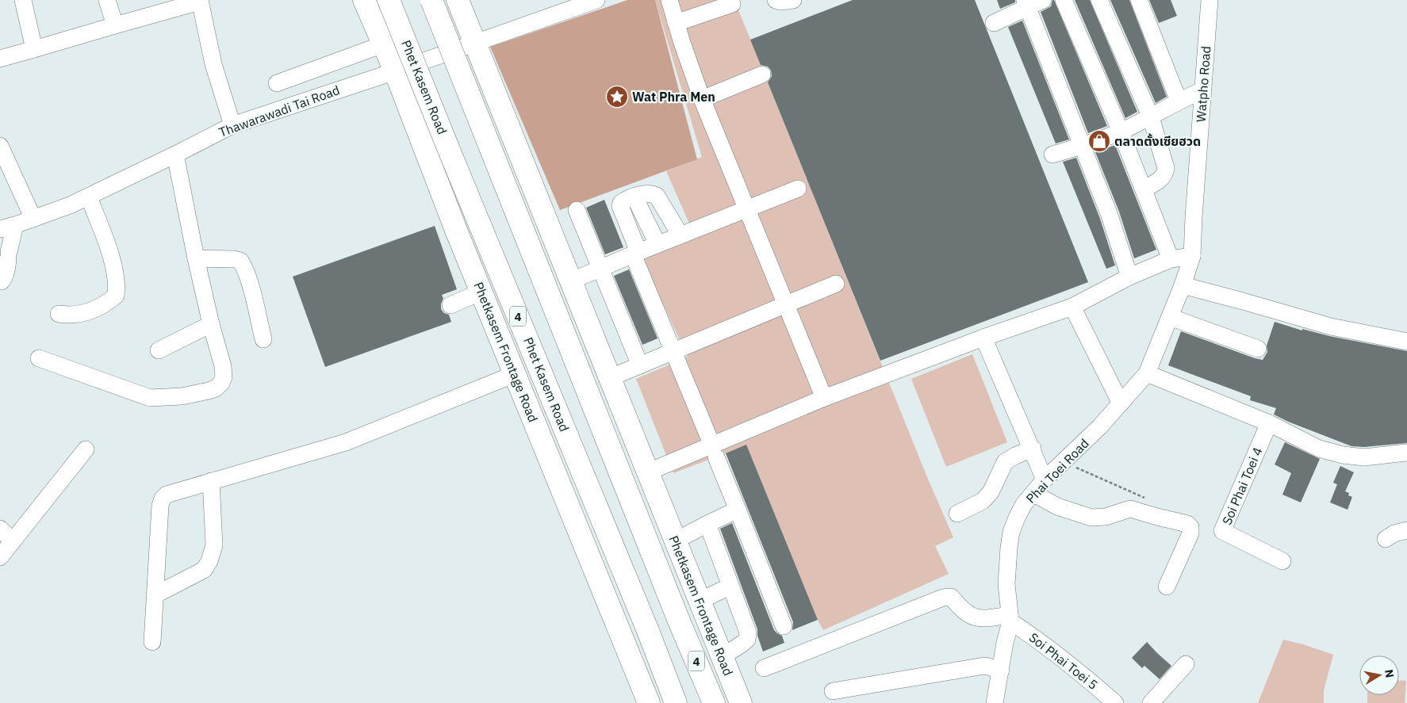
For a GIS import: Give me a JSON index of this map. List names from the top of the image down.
{
  "streets": {
    "main road": ["Phet Kasem Road", "4", "Phetkasem Frontage Road"],
    "street": [
      "Watpho Road",
      "Thawarawadi Tai Road",
      "Phai Toei Road",
      "Soi Phai Toei 4",
      "Soi Phai Toei 5"
    ]
  },
  "crossings": [
    ["Watpho Road", "Phai Toei Road"],
    ["Thawarawadi Tai Road", "Phetkasem Frontage Road"],
    ["Phai Toei Road", "Soi Phai Toei 5"]
  ],
  "places": {
    "place": ["Wat Phra Men"],
    "shop": ["ตลาดตั้งเซียฮวด"]
  },
  "north": "right"
}
